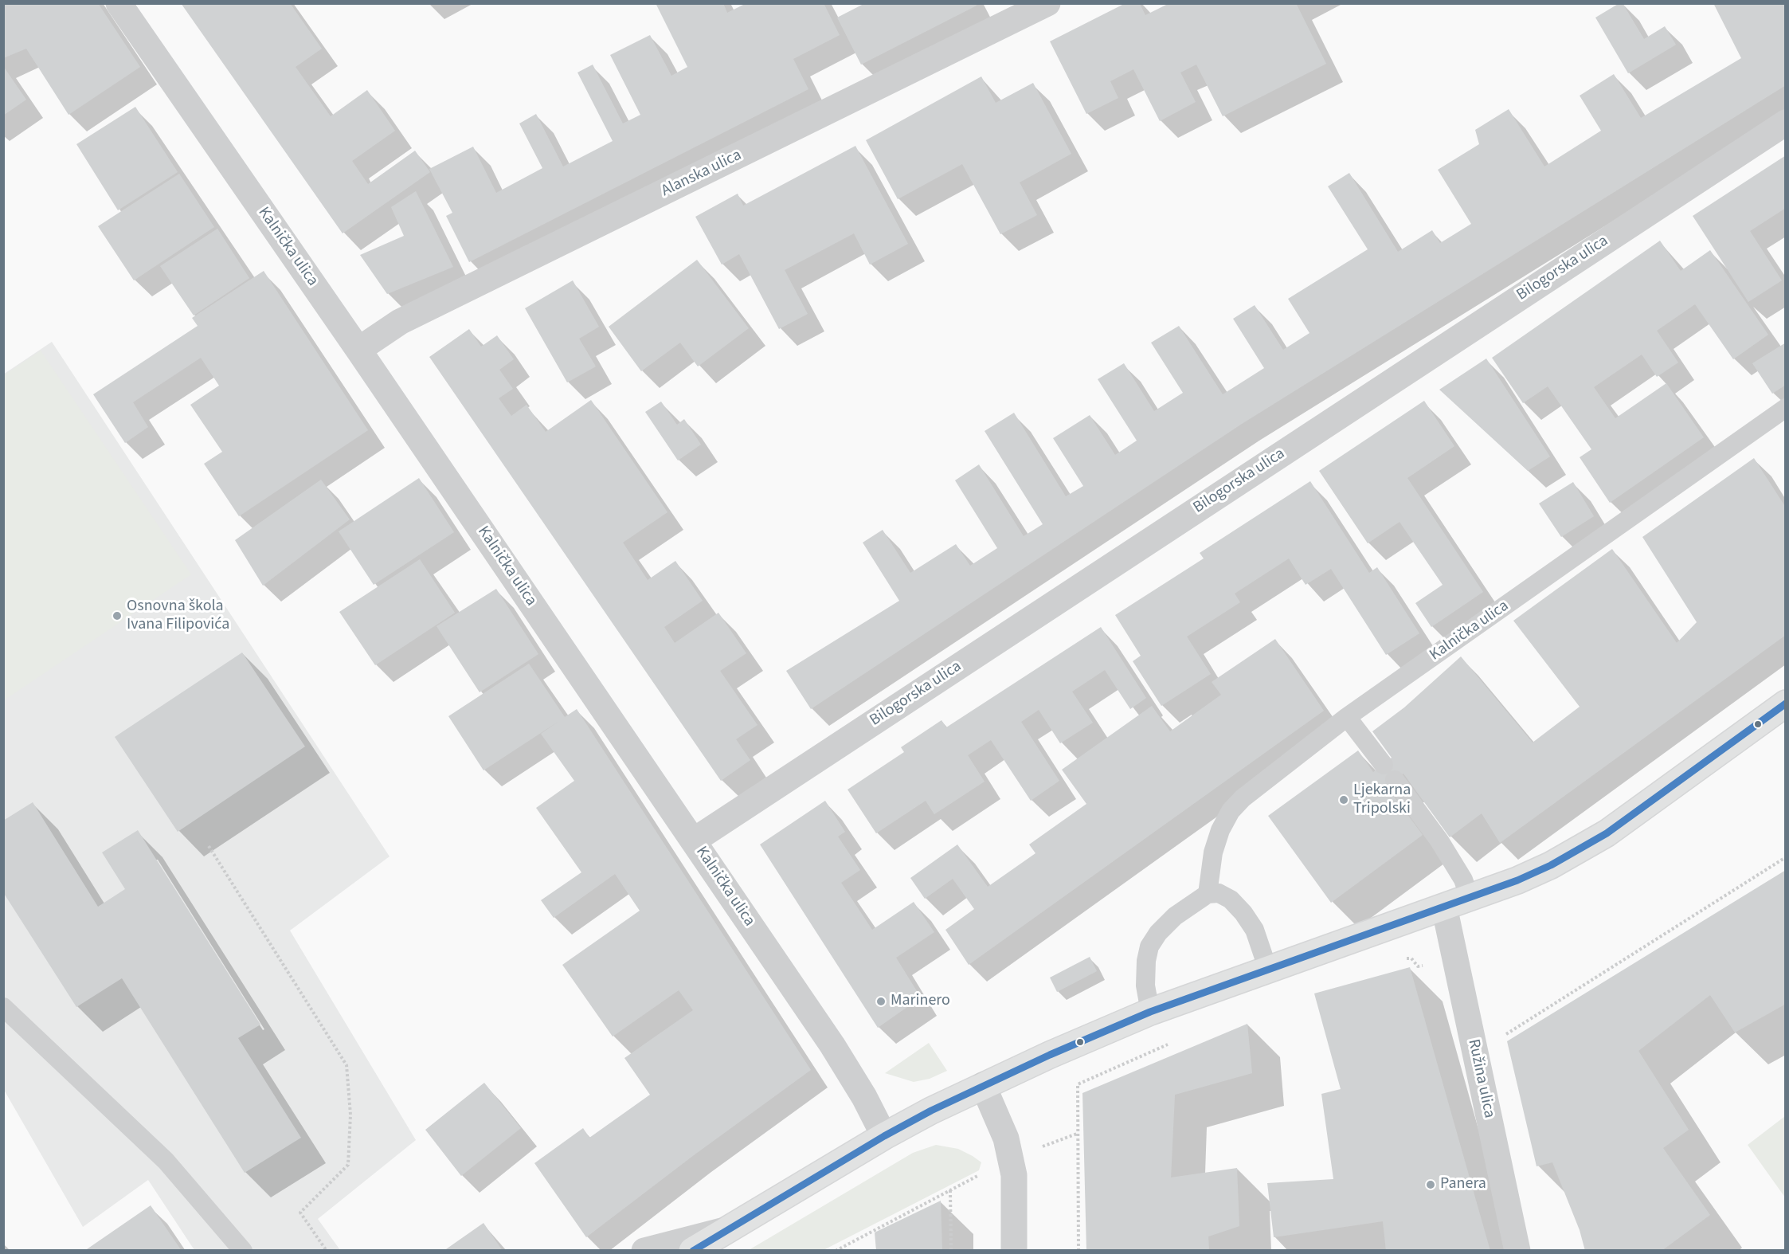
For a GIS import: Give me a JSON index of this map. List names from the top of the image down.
{
  "streets": {
    "street": [
      "Alanska ulica",
      "Kalnička ulica",
      "Bilogorska ulica",
      "Ružina ulica"
    ]
  },
  "crossings": [
    ["Alanska ulica", "Kalnička ulica"],
    ["Kalnička ulica", "Bilogorska ulica"]
  ],
  "places": [
    "Osnovna škola Ivana Filipovića",
    "Ljekarna Tripolski",
    "Marinero",
    "Panera"
  ]
}
